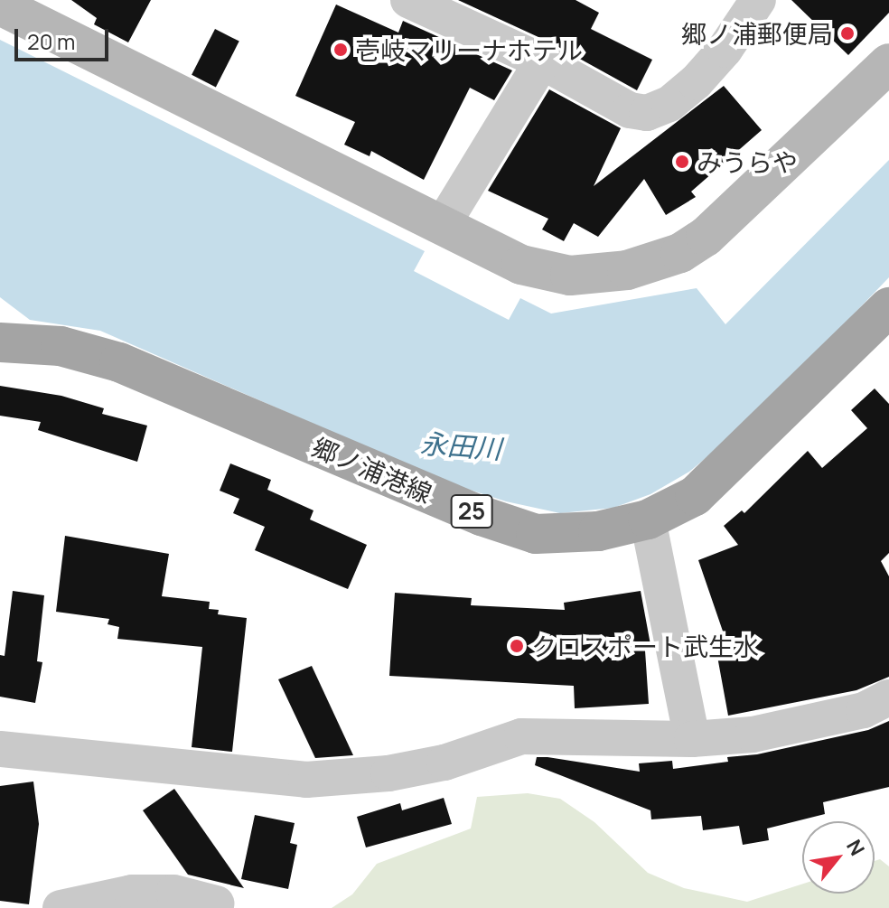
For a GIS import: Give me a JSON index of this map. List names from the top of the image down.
{
  "streets": {
    "main road": ["郷ノ浦港線", "25"]
  },
  "water": ["永田川"],
  "places": [
    "郷ノ浦郵便局",
    "壱岐マリーナホテル",
    "みうらや",
    "クロスポート武生水"
  ],
  "scale_bar": "20 m",
  "north": "top right"
}
